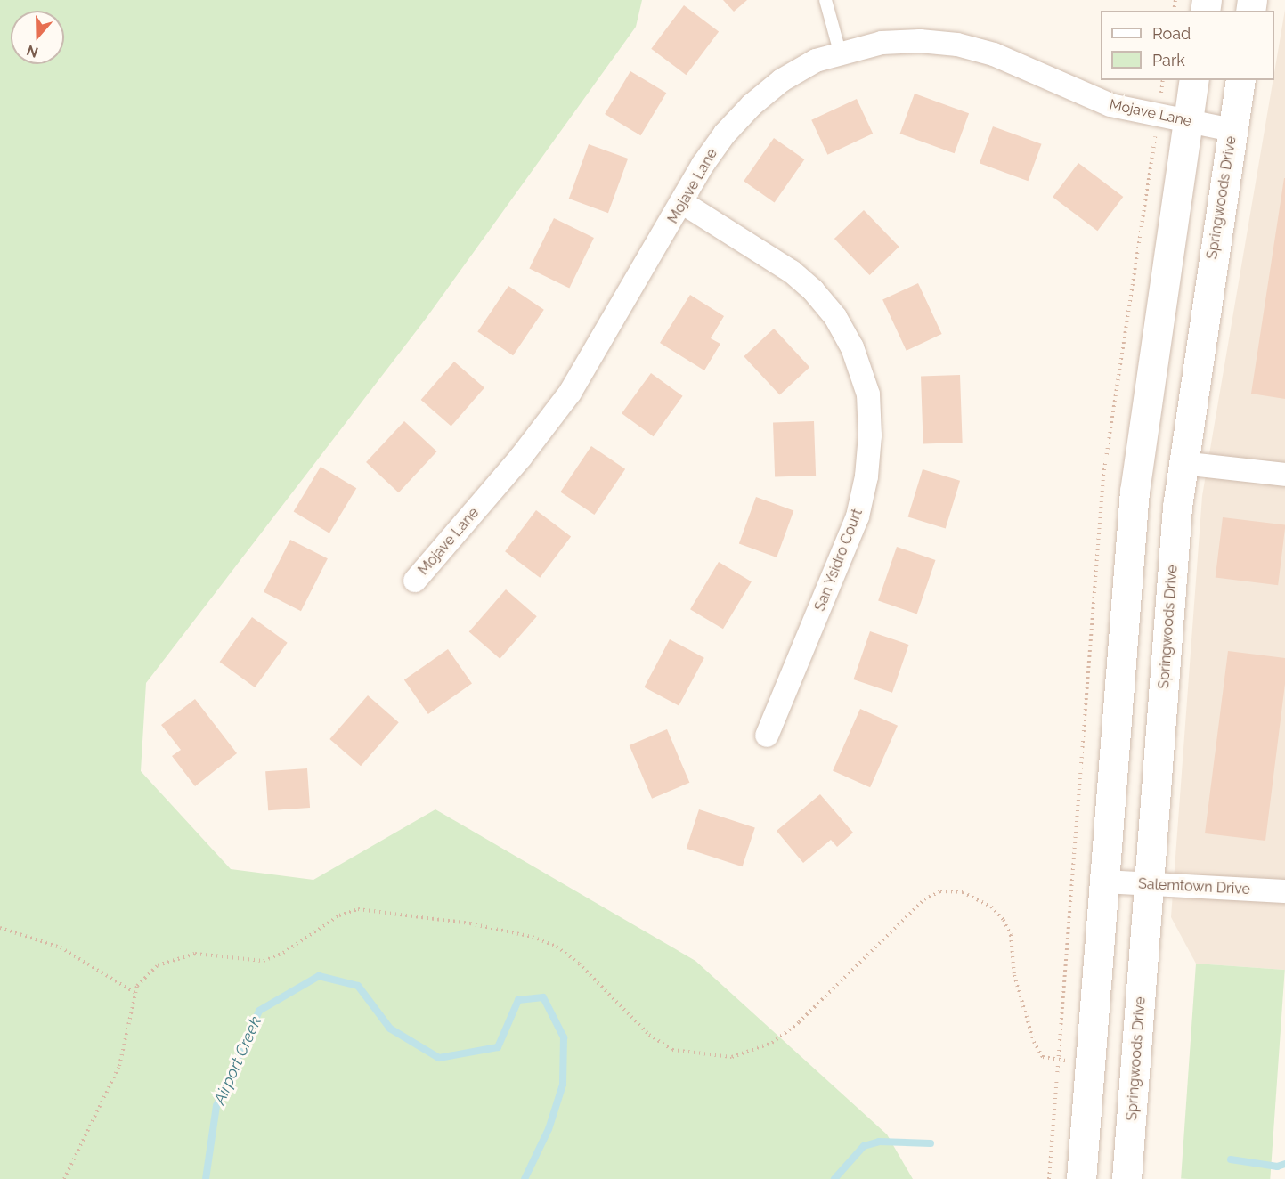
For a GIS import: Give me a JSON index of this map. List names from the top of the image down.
{
  "streets": {
    "street": [
      "Mojave Lane",
      "Springwoods Drive",
      "San Ysidro Court",
      "Salemtown Drive"
    ]
  },
  "crossings": [
    ["Mojave Lane", "Springwoods Drive"],
    ["Mojave Lane", "San Ysidro Court"],
    ["Springwoods Drive", "Salemtown Drive"]
  ],
  "water": ["Airport Creek"],
  "legend": ["Road", "Park"],
  "north": "bottom"
}
